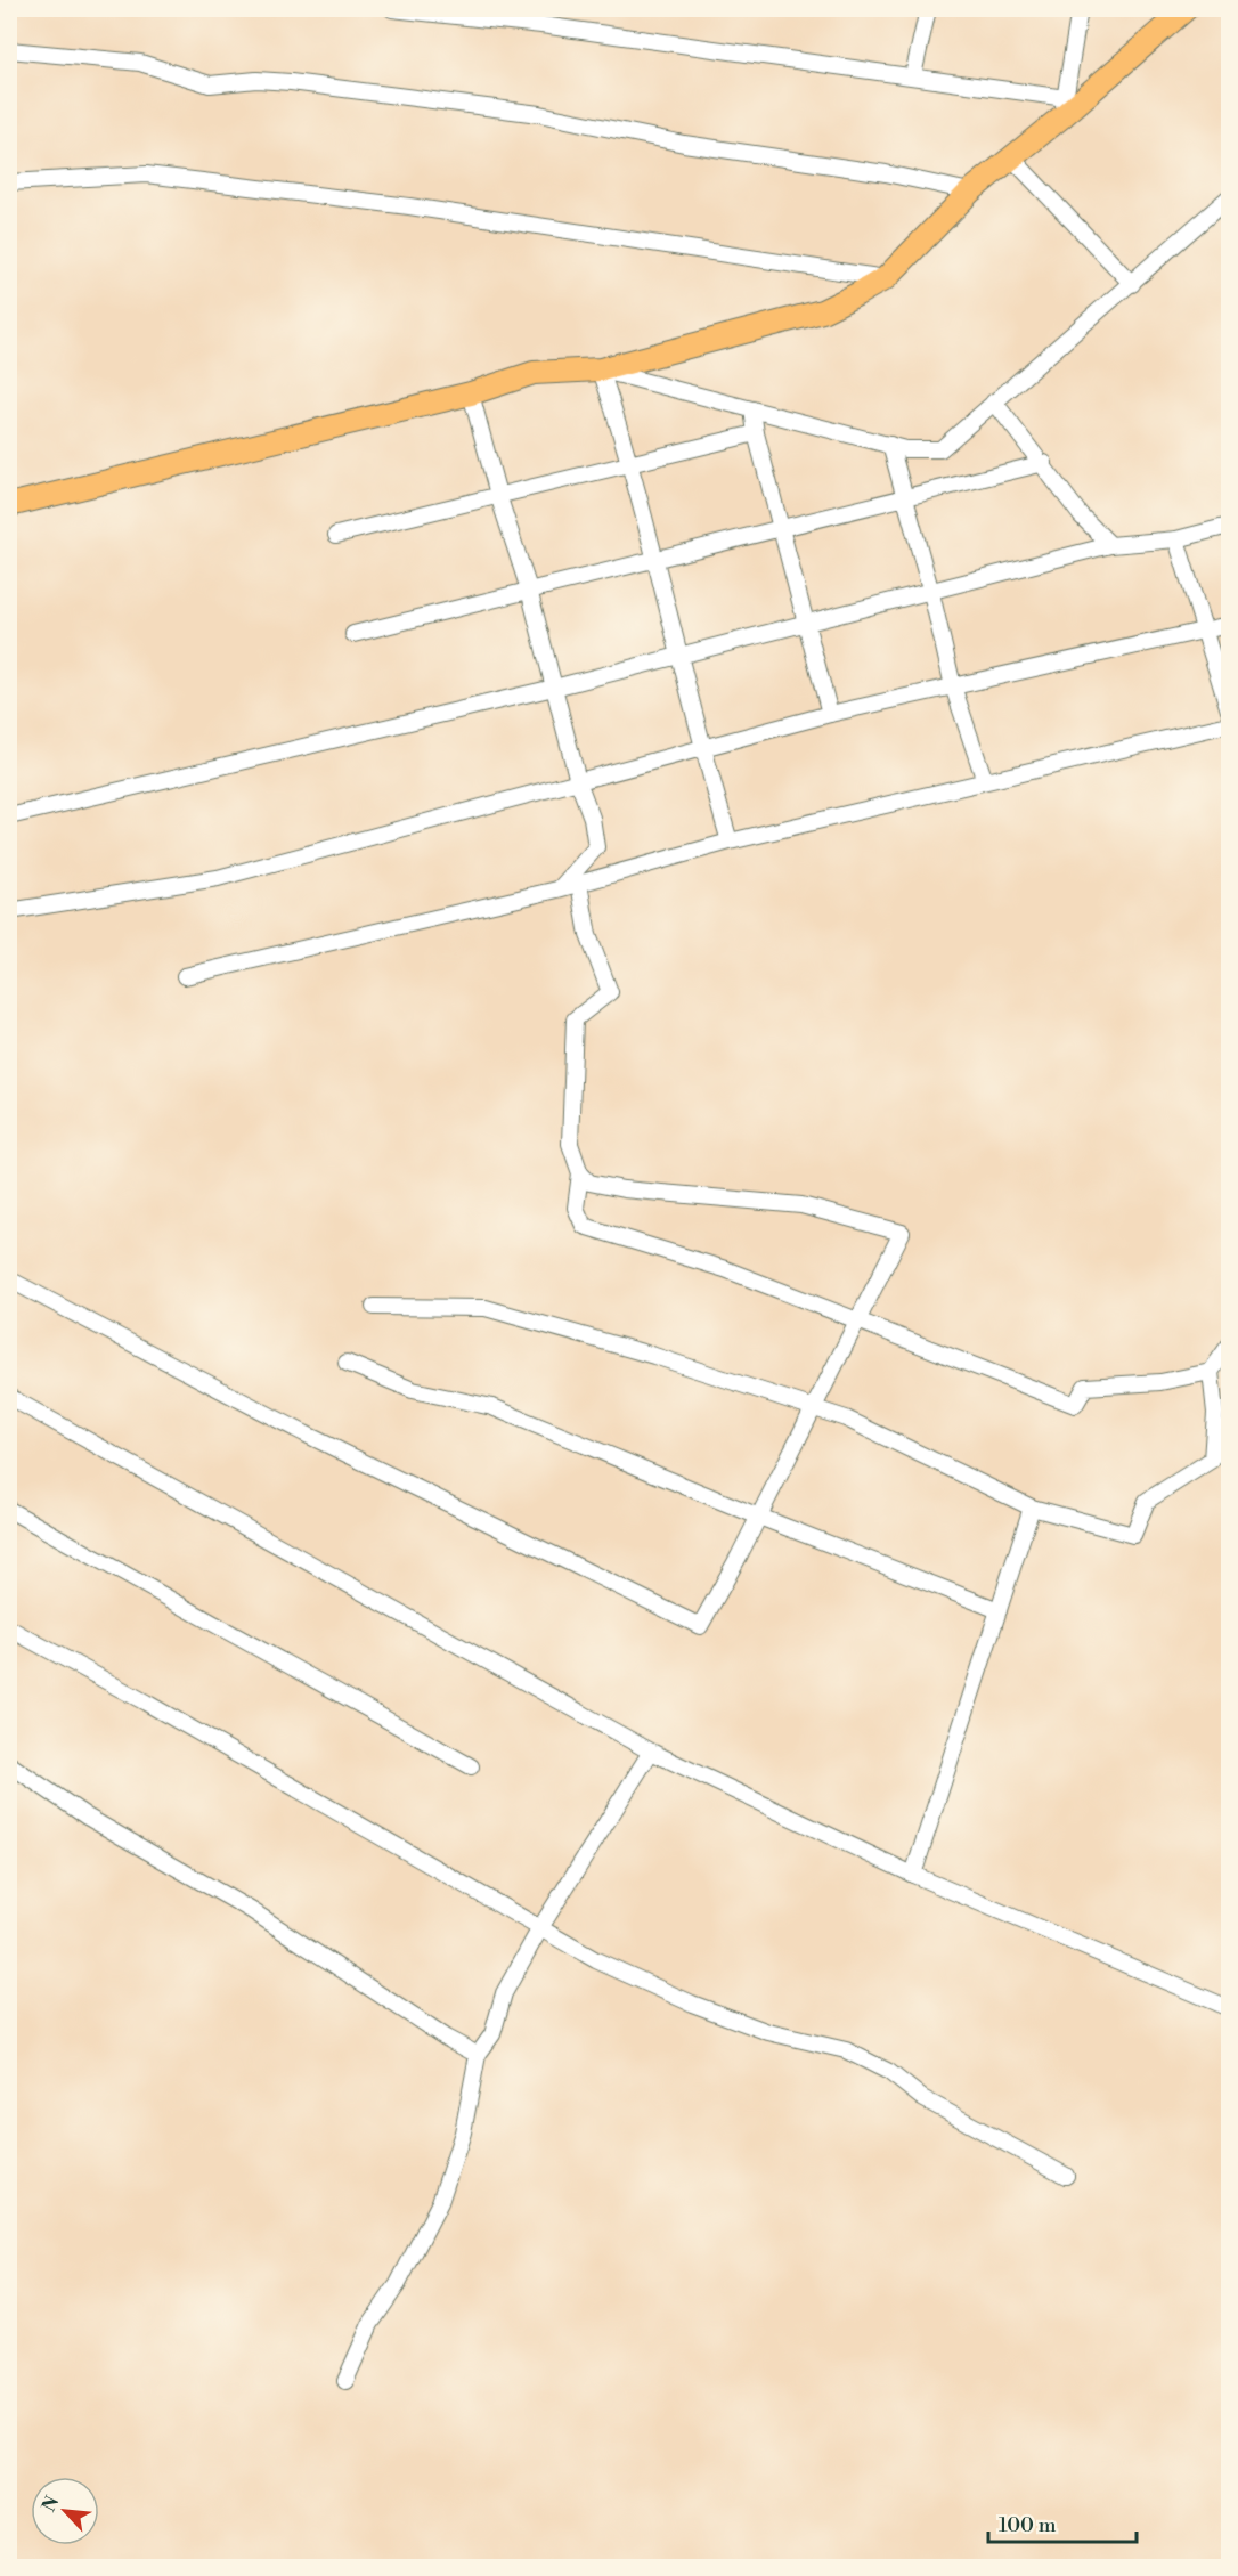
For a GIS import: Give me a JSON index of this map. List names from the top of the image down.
{
  "scale_bar": "100 m",
  "north": "top left"
}
